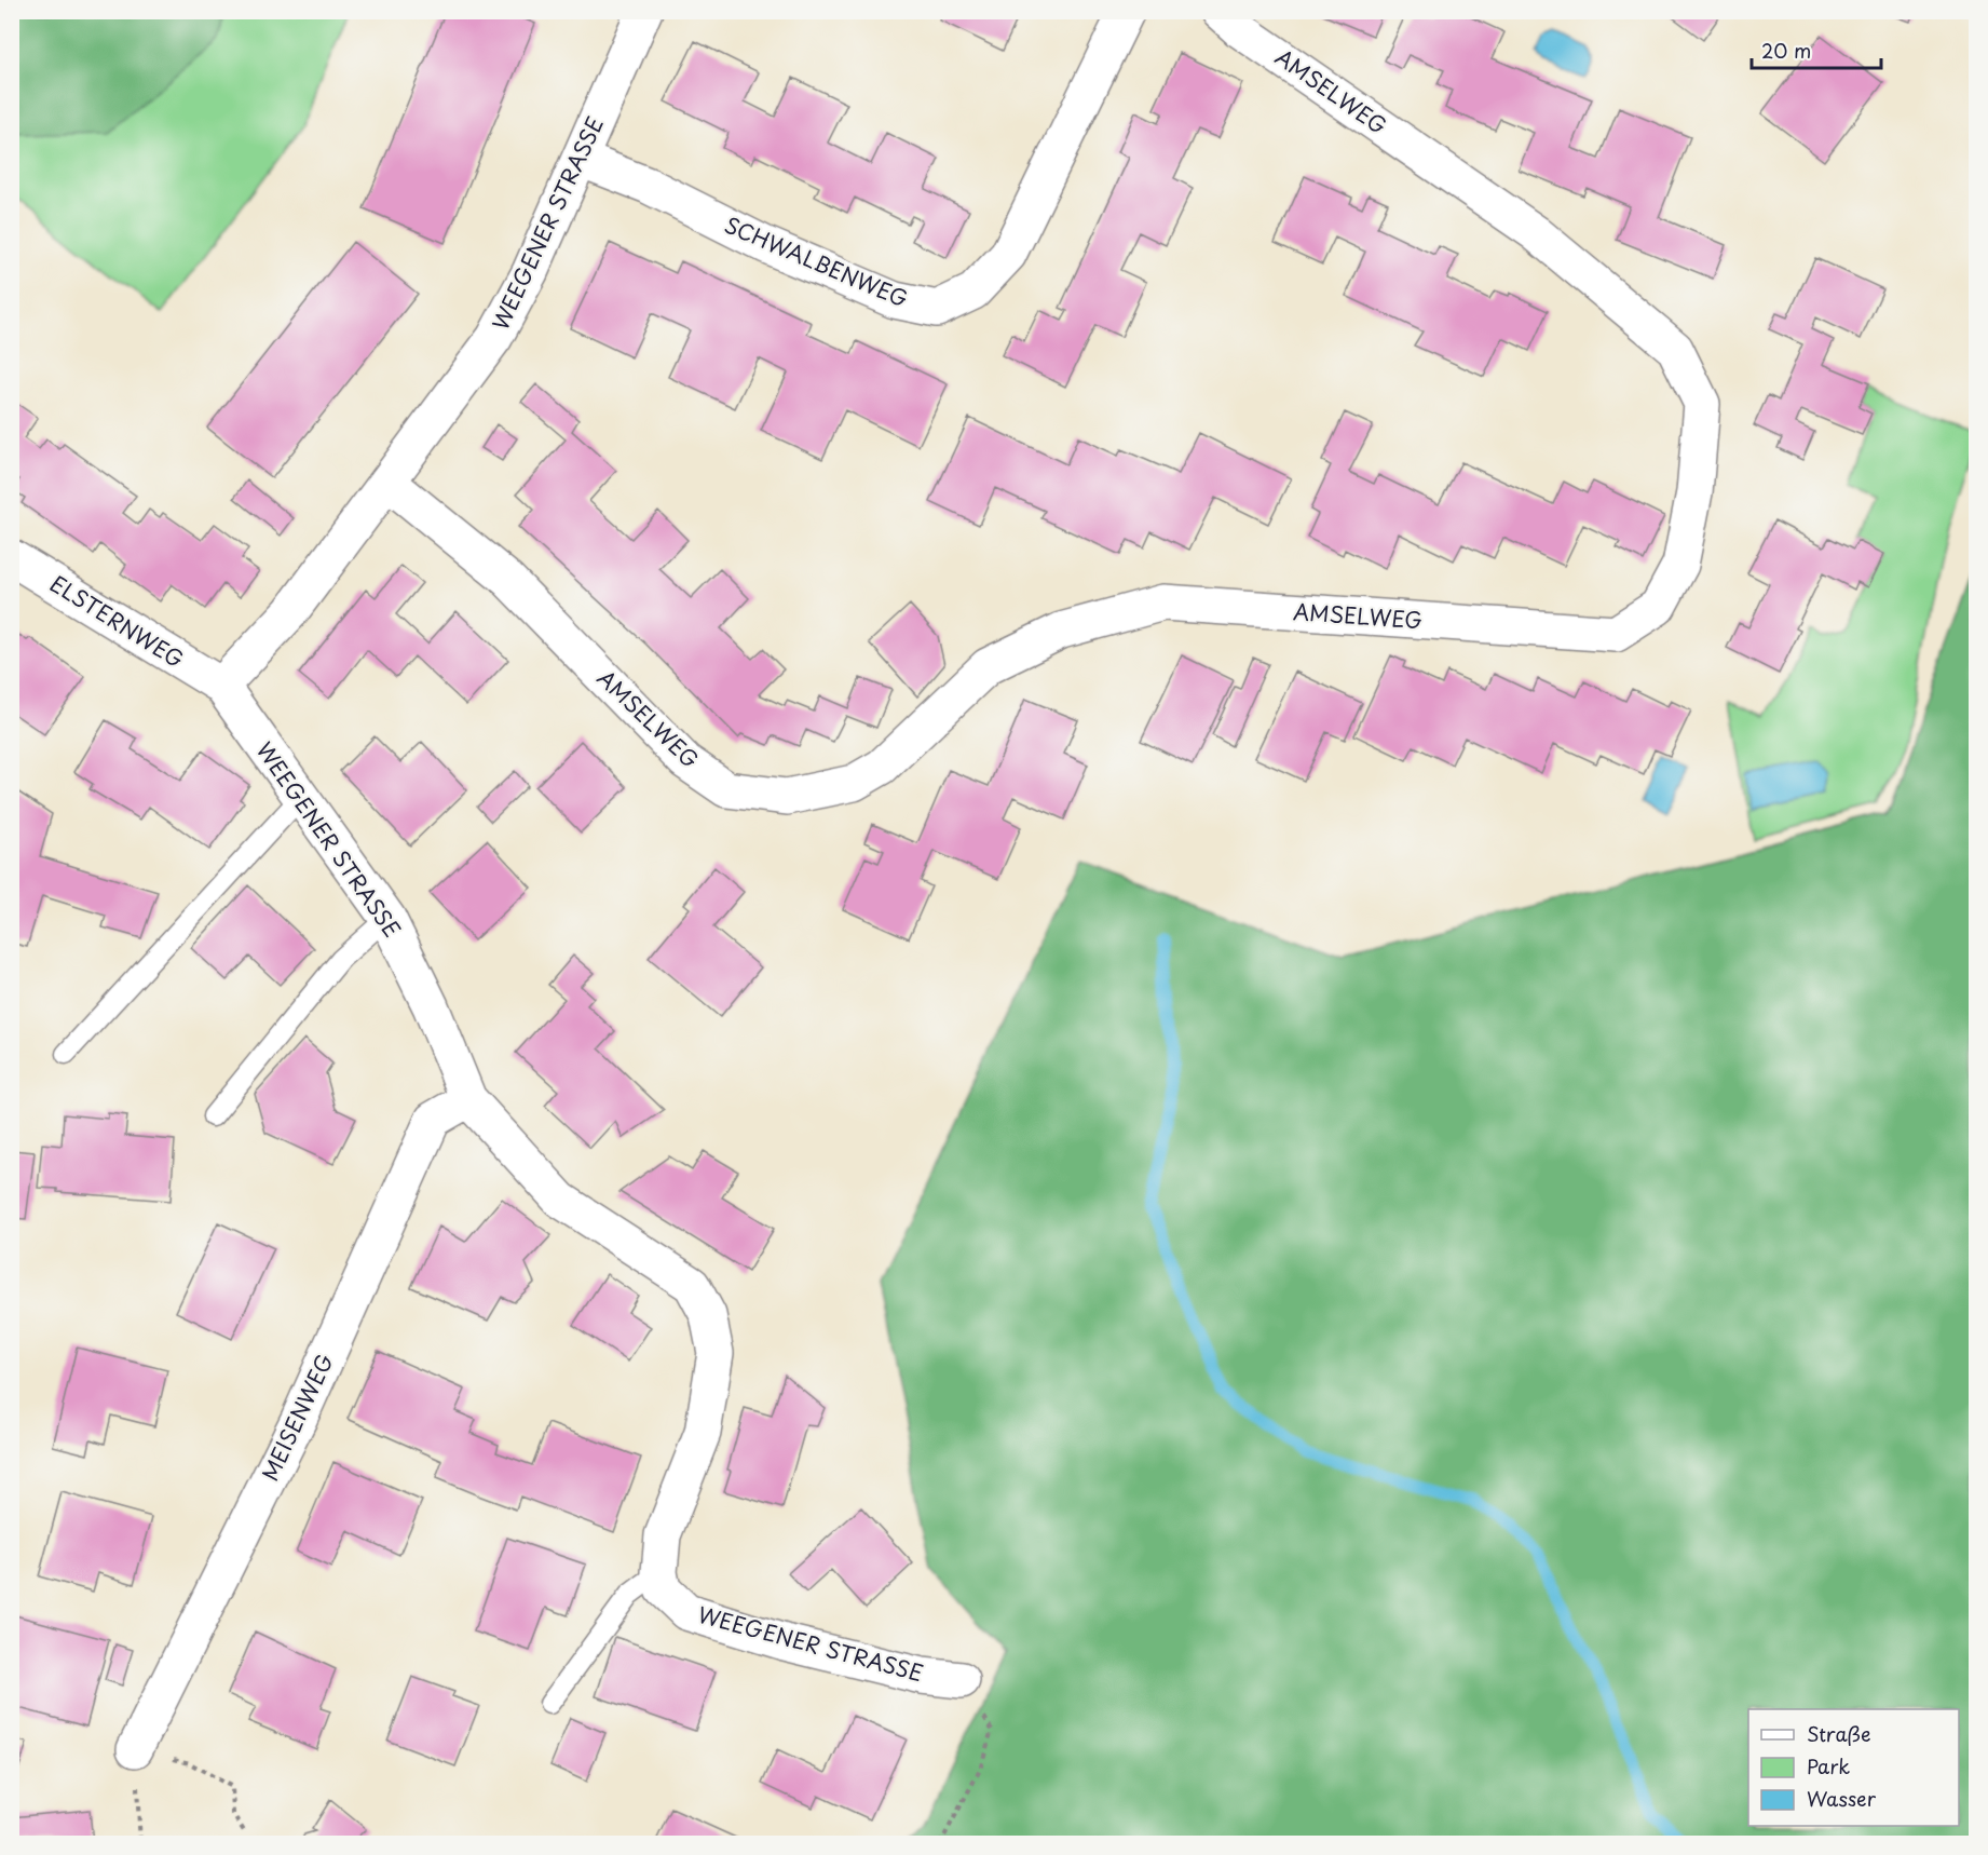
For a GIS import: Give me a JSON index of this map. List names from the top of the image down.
{
  "streets": {
    "street": [
      "AMSELWEG",
      "WEEGENER STRASSE",
      "SCHWALBENWEG",
      "ELSTERNWEG",
      "MEISENWEG"
    ]
  },
  "crossings": [
    ["AMSELWEG", "WEEGENER STRASSE"],
    ["WEEGENER STRASSE", "SCHWALBENWEG"],
    ["WEEGENER STRASSE", "ELSTERNWEG"],
    ["WEEGENER STRASSE", "MEISENWEG"]
  ],
  "legend": ["Straße", "Park", "Wasser"],
  "scale_bar": "20 m"
}
